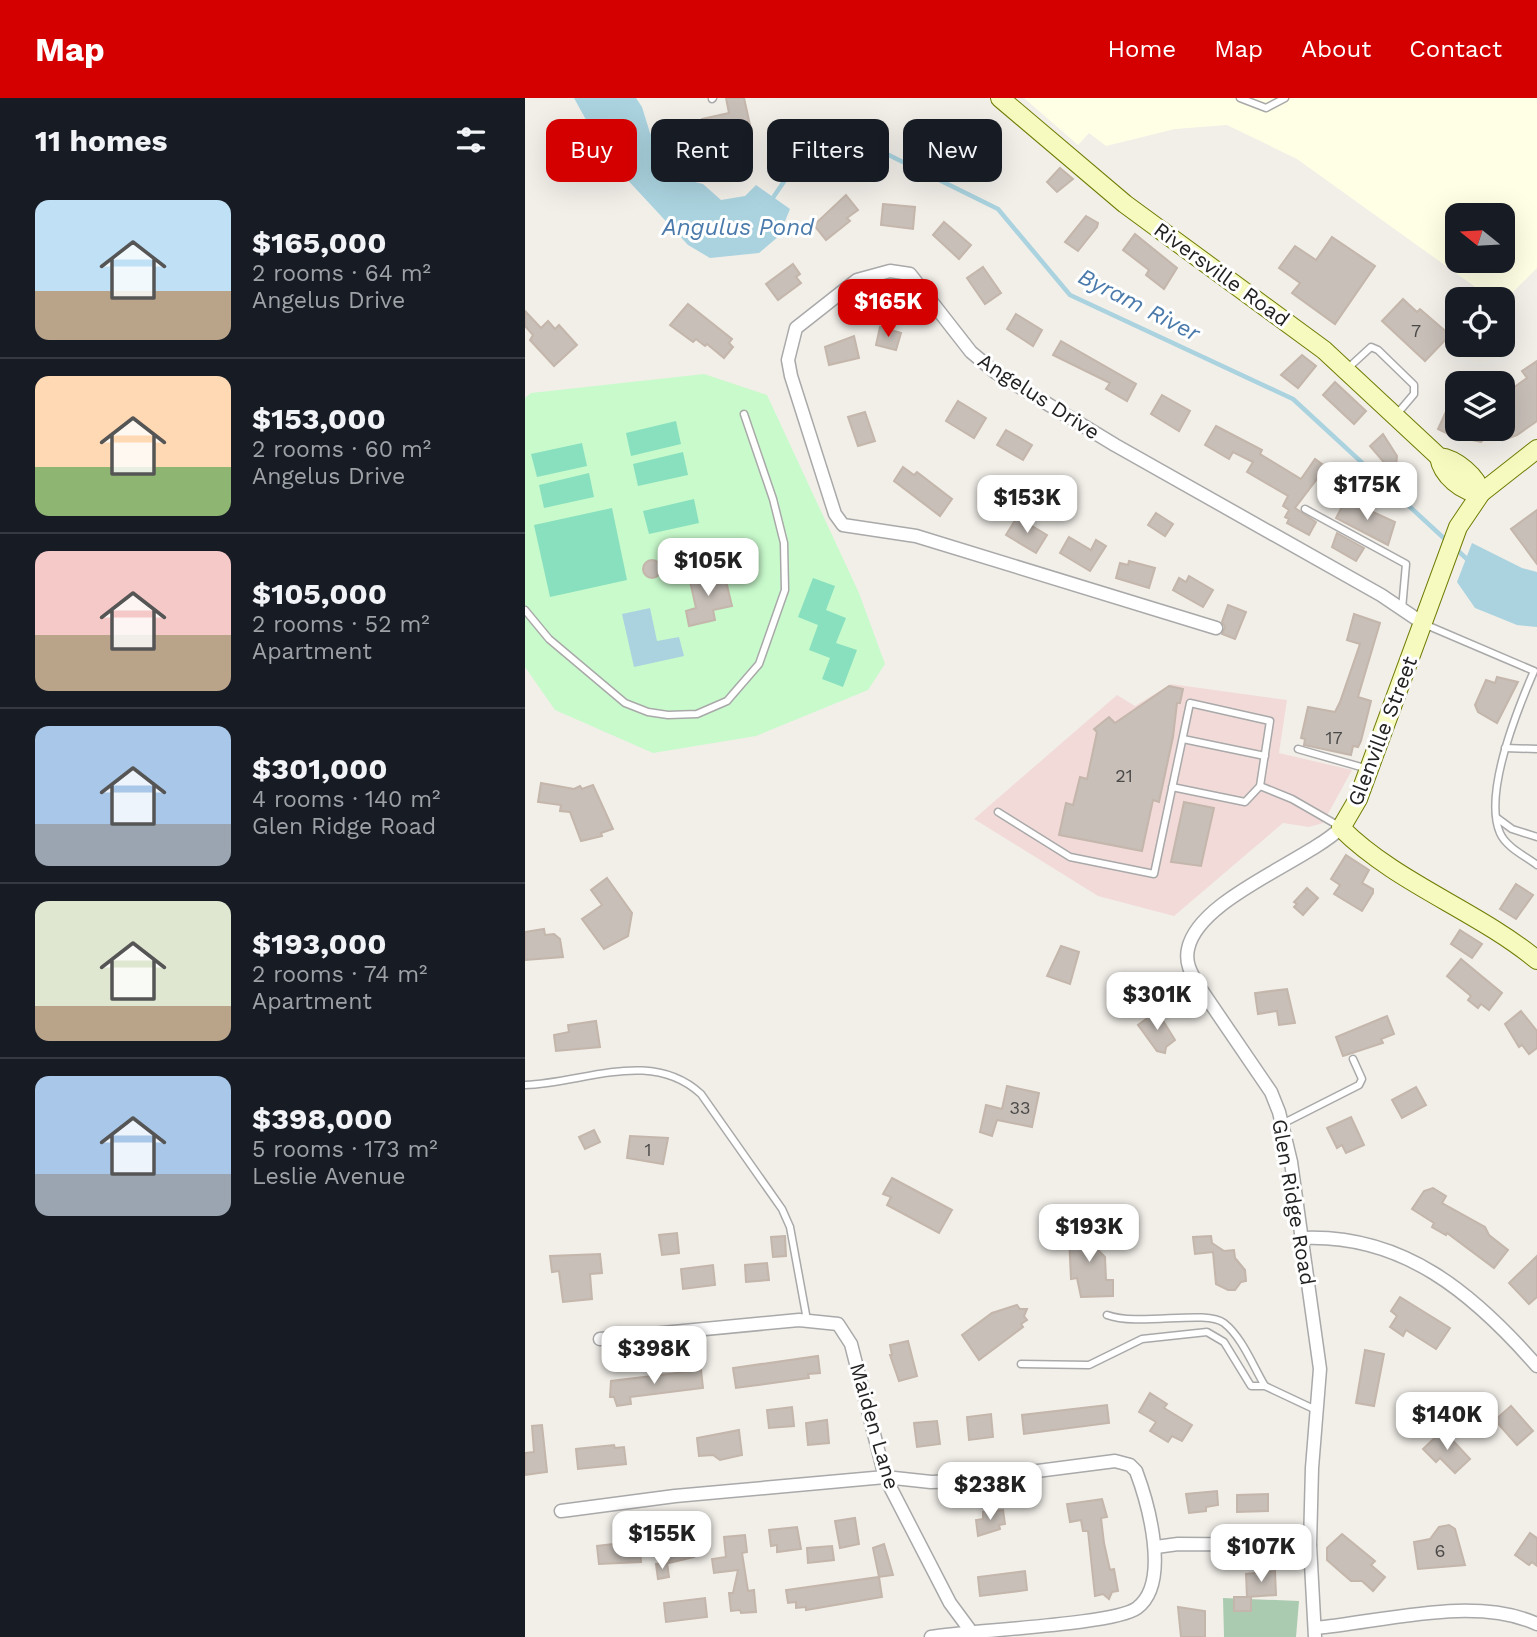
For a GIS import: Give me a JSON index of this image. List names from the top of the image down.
{
  "streets": {
    "main road": ["Riversville Road", "Glenville Street"],
    "street": ["Angelus Drive", "Glen Ridge Road", "Maiden Lane"]
  },
  "crossings": [
    ["Riversville Road", "Glenville Street"],
    ["Angelus Drive", "Glenville Street"],
    ["Glenville Street", "Glen Ridge Road"]
  ],
  "water": ["Angulus Pond", "Byram River"],
  "house_numbers": [
    "7",
    "17",
    "21",
    "33",
    "1",
    "6"
  ],
  "north": "left",
  "page": {
    "header": "Map",
    "nav": [
      "Home",
      "Map",
      "About",
      "Contact"
    ],
    "heading": "11 homes",
    "chip": [
      "Buy",
      "Rent",
      "Filters",
      "New"
    ],
    "list": [
      {
        "name": "$165,000",
        "note": "2 rooms · 64 m² · Angelus Drive"
      },
      {
        "name": "$153,000",
        "note": "2 rooms · 60 m² · Angelus Drive"
      },
      {
        "name": "$105,000",
        "note": "2 rooms · 52 m² · Apartment"
      },
      {
        "name": "$301,000",
        "note": "4 rooms · 140 m² · Glen Ridge Road"
      },
      {
        "name": "$193,000",
        "note": "2 rooms · 74 m² · Apartment"
      },
      {
        "name": "$398,000",
        "note": "5 rooms · 173 m² · Leslie Avenue"
      }
    ],
    "price": [
      "$165K",
      "$175K",
      "$153K",
      "$105K",
      "$301K",
      "$193K",
      "$398K",
      "$140K",
      "$238K",
      "$155K",
      "$107K"
    ]
  }
}
